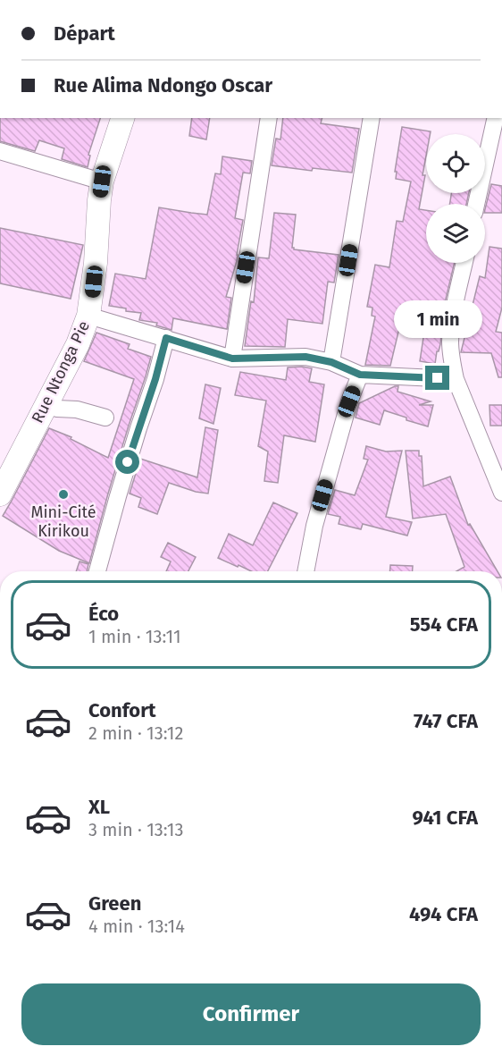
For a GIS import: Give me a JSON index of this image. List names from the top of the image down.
{
  "streets": {
    "street": ["Rue Ntonga Pie"]
  },
  "places": ["Mini-Cité Kirikou"],
  "page": {
    "banner": ["Départ", "Rue Alima Ndongo Oscar"],
    "bubble": "1 min",
    "list": [
      {
        "name": "Éco",
        "note": "1 min · 13:11",
        "value": "554 CFA"
      },
      {
        "name": "Confort",
        "note": "2 min · 13:12",
        "value": "747 CFA"
      },
      {
        "name": "XL",
        "note": "3 min · 13:13",
        "value": "941 CFA"
      },
      {
        "name": "Green",
        "note": "4 min · 13:14",
        "value": "494 CFA"
      }
    ],
    "buttons": "Confirmer"
  }
}
